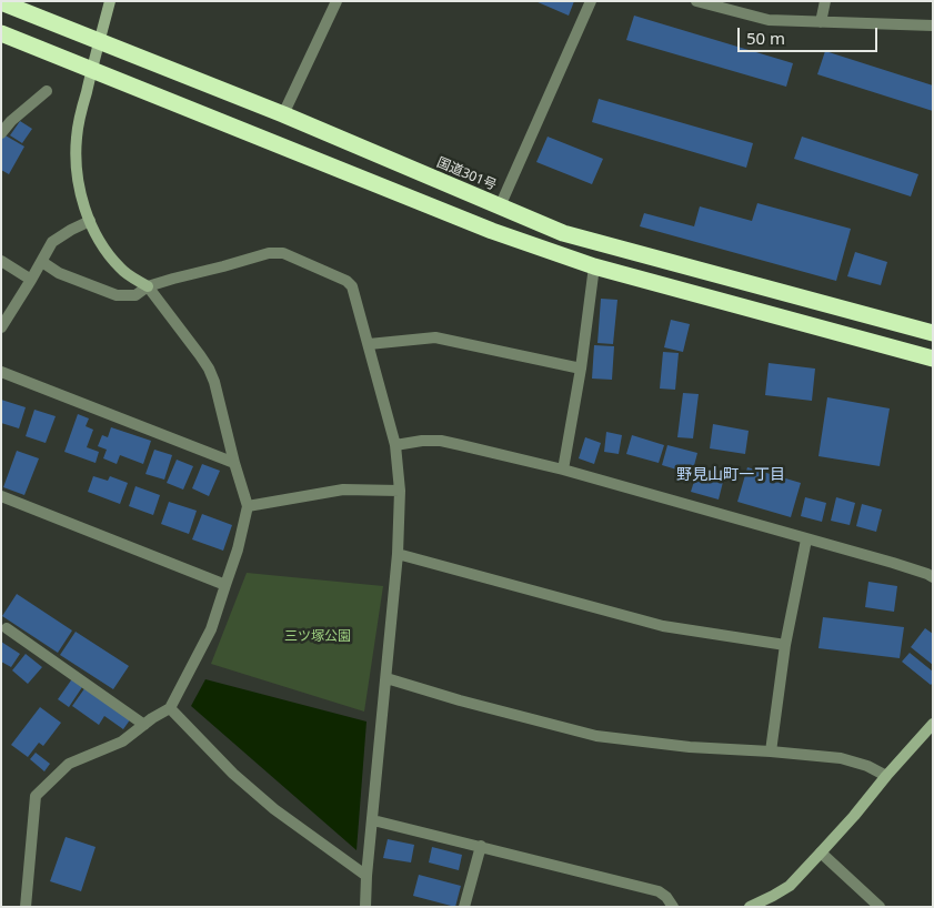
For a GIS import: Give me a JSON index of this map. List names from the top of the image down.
{
  "streets": {
    "highway": ["国道301号"]
  },
  "districts": ["野見山町一丁目"],
  "parks": ["三ツ塚公園"],
  "scale_bar": "50 m"
}
